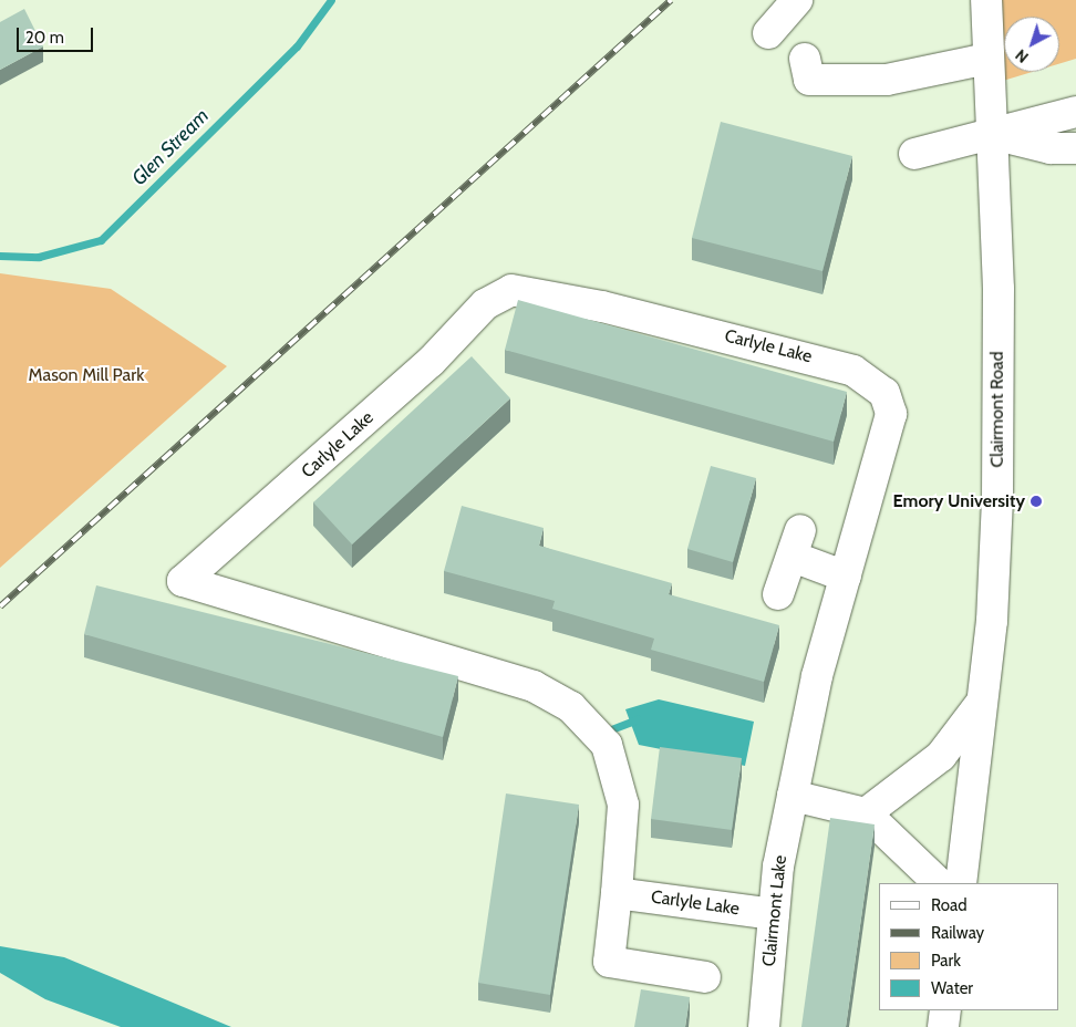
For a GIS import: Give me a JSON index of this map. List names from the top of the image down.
{
  "streets": {
    "street": ["Carlyle Lake", "Clairmont Road", "Clairmont Lake"]
  },
  "crossings": [
    ["Carlyle Lake", "Clairmont Lake"]
  ],
  "water": ["Glen Stream"],
  "parks": ["Mason Mill Park"],
  "places": ["Emory University"],
  "legend": [
    "Road",
    "Railway",
    "Park",
    "Water"
  ],
  "scale_bar": "20 m",
  "north": "bottom left"
}
